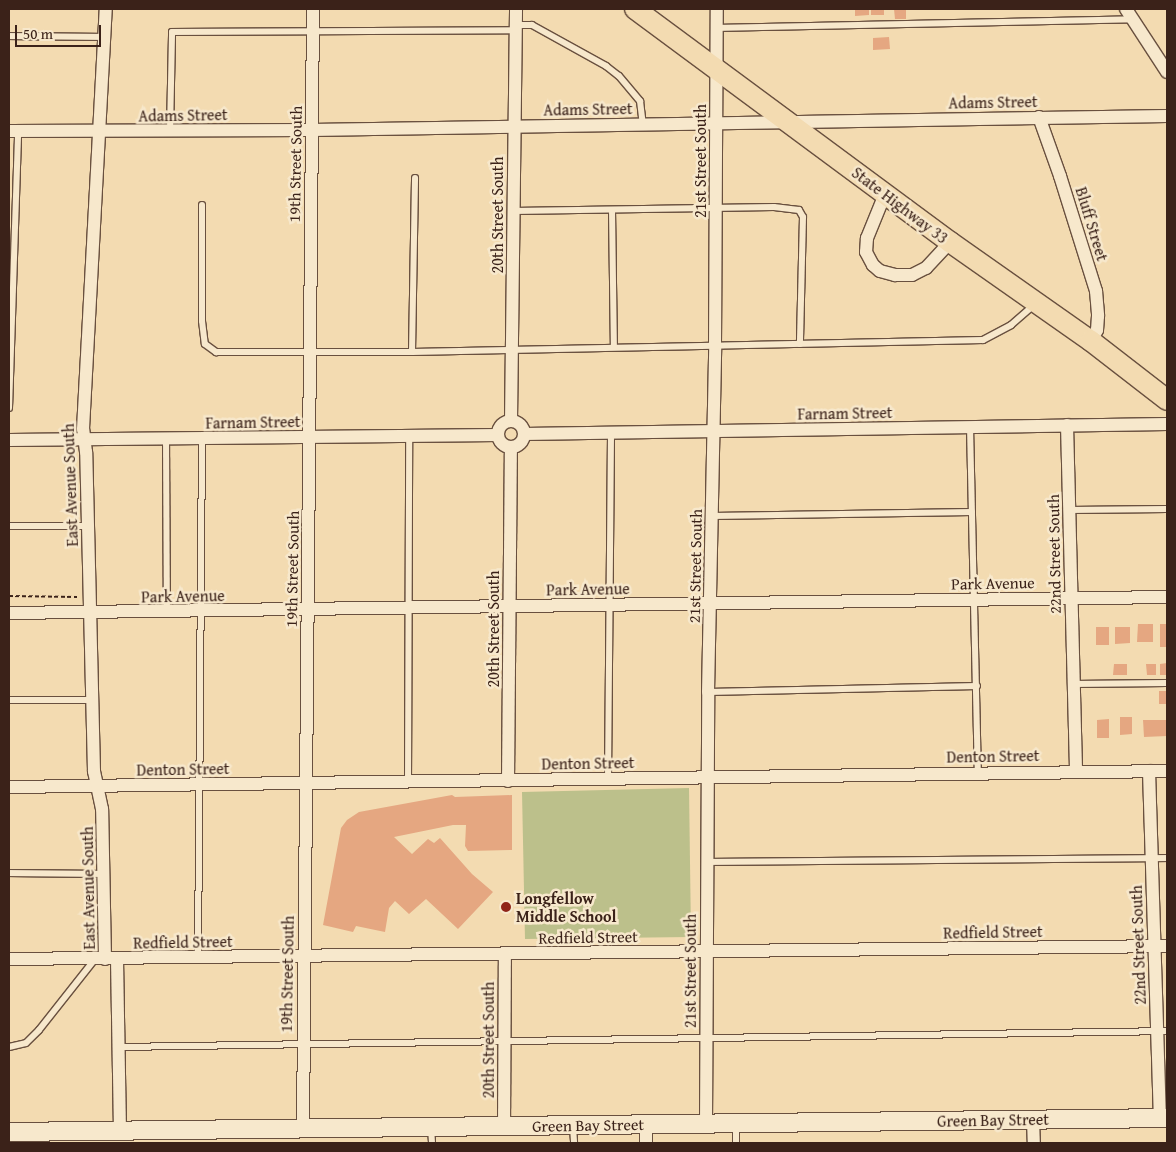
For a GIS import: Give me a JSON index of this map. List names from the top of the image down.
{
  "streets": {
    "main road": ["State Highway 33"],
    "street": [
      "Adams Street",
      "21st Street South",
      "19th Street South",
      "20th Street South",
      "Bluff Street",
      "Farnam Street",
      "East Avenue South",
      "22nd Street South",
      "Park Avenue",
      "Denton Street",
      "Redfield Street",
      "Green Bay Street"
    ]
  },
  "crossings": [
    ["Adams Street", "21st Street South"],
    ["Adams Street", "19th Street South"],
    ["Adams Street", "State Highway 33"],
    ["Adams Street", "20th Street South"],
    ["Adams Street", "Bluff Street"],
    ["Adams Street", "East Avenue South"],
    ["21st Street South", "State Highway 33"],
    ["21st Street South", "Farnam Street"],
    ["21st Street South", "Park Avenue"],
    ["21st Street South", "Denton Street"],
    ["21st Street South", "Redfield Street"],
    ["21st Street South", "Green Bay Street"],
    ["19th Street South", "Farnam Street"],
    ["19th Street South", "Park Avenue"],
    ["19th Street South", "Denton Street"],
    ["19th Street South", "Redfield Street"],
    ["19th Street South", "Green Bay Street"],
    ["State Highway 33", "Bluff Street"],
    ["20th Street South", "Farnam Street"],
    ["20th Street South", "Park Avenue"],
    ["20th Street South", "Denton Street"],
    ["20th Street South", "Redfield Street"],
    ["20th Street South", "Green Bay Street"],
    ["Farnam Street", "East Avenue South"],
    ["Farnam Street", "22nd Street South"],
    ["East Avenue South", "Park Avenue"],
    ["East Avenue South", "Denton Street"],
    ["East Avenue South", "Redfield Street"],
    ["East Avenue South", "Green Bay Street"],
    ["22nd Street South", "Park Avenue"],
    ["22nd Street South", "Denton Street"],
    ["22nd Street South", "Redfield Street"],
    ["22nd Street South", "Green Bay Street"]
  ],
  "places": ["Longfellow Middle School"],
  "scale_bar": "50 m"
}
